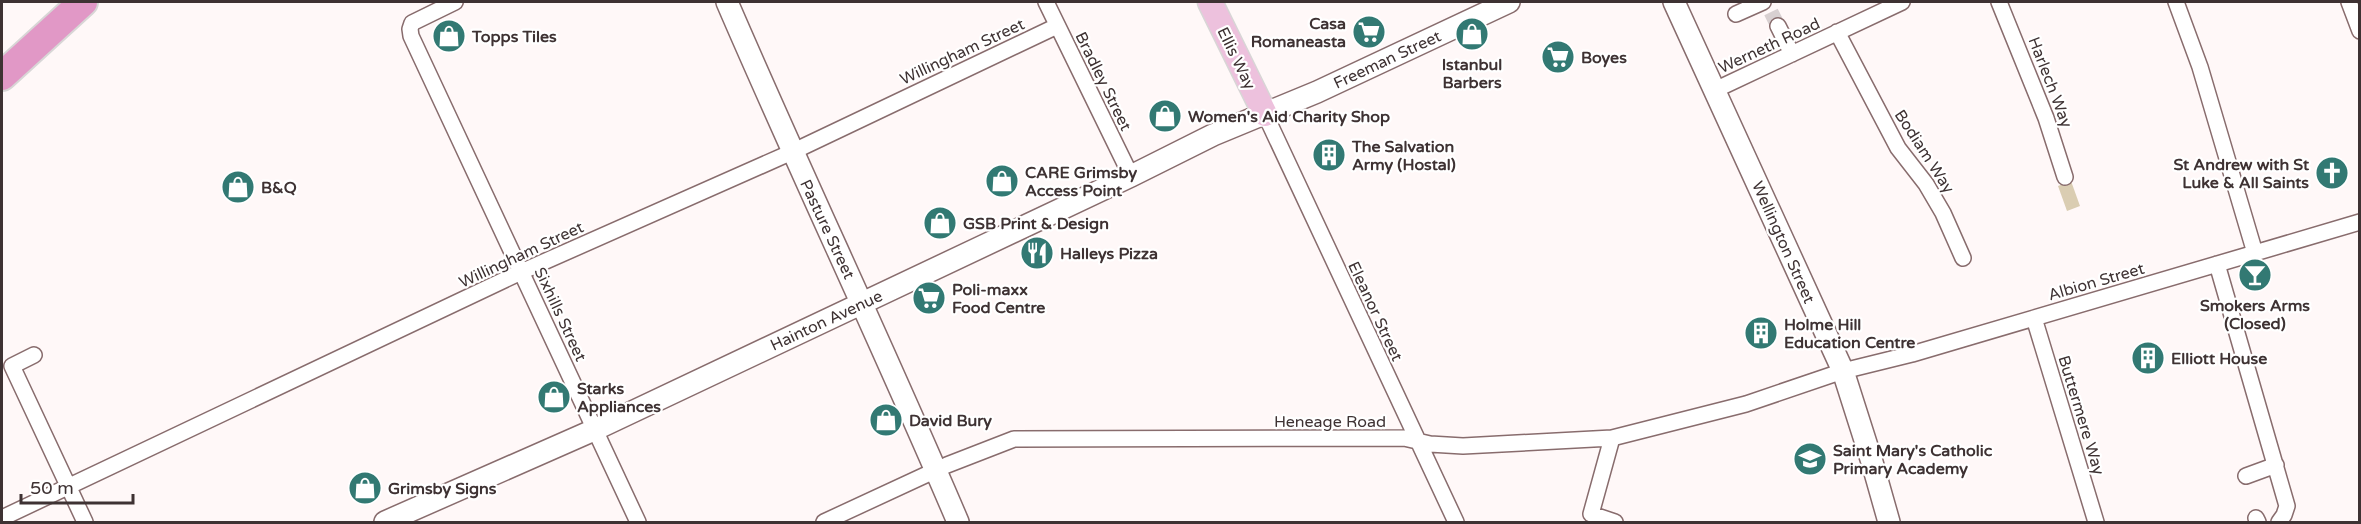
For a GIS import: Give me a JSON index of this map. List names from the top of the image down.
{
  "streets": {
    "main road": [
      "Ellis Way",
      "Freeman Street",
      "Pasture Street",
      "Wellington Street",
      "Hainton Avenue"
    ],
    "street": [
      "Werneth Road",
      "Willingham Street",
      "Bradley Street",
      "Harlech Way",
      "Bodiam Way",
      "Albion Street",
      "Eleanor Street",
      "Sixhills Street",
      "Buttermere Way",
      "Heneage Road"
    ]
  },
  "crossings": [
    ["Werneth Road", "Bodiam Way"],
    ["Werneth Road", "Wellington Street"],
    ["Willingham Street", "Bradley Street"],
    ["Willingham Street", "Pasture Street"],
    ["Willingham Street", "Sixhills Street"],
    ["Ellis Way", "Freeman Street"],
    ["Ellis Way", "Eleanor Street"],
    ["Ellis Way", "Hainton Avenue"],
    ["Freeman Street", "Eleanor Street"],
    ["Freeman Street", "Hainton Avenue"],
    ["Bradley Street", "Hainton Avenue"],
    ["Pasture Street", "Hainton Avenue"],
    ["Pasture Street", "Heneage Road"],
    ["Wellington Street", "Albion Street"],
    ["Wellington Street", "Heneage Road"],
    ["Albion Street", "Buttermere Way"],
    ["Albion Street", "Heneage Road"],
    ["Eleanor Street", "Hainton Avenue"],
    ["Eleanor Street", "Heneage Road"],
    ["Sixhills Street", "Hainton Avenue"]
  ],
  "places": {
    "supermarket": ["Casa Romaneasta", "Boyes", "Poli-maxx Food Centre"],
    "shop": [
      "Istanbul Barbers",
      "Topps Tiles",
      "Women's Aid Charity Shop",
      "CARE Grimsby Access Point",
      "B&Q",
      "GSB Print & Design",
      "Starks Appliances",
      "David Bury",
      "Grimsby Signs"
    ],
    "building": ["The Salvation Army (Hostal)", "Holme Hill Education Centre", "Elliott House"],
    "church": ["St Andrew with St Luke & All Saints"],
    "restaurant": ["Halleys Pizza"],
    "bar": ["Smokers Arms (Closed)"],
    "school or university": ["Saint Mary's Catholic Primary Academy"]
  },
  "scale_bar": "50 m"
}
